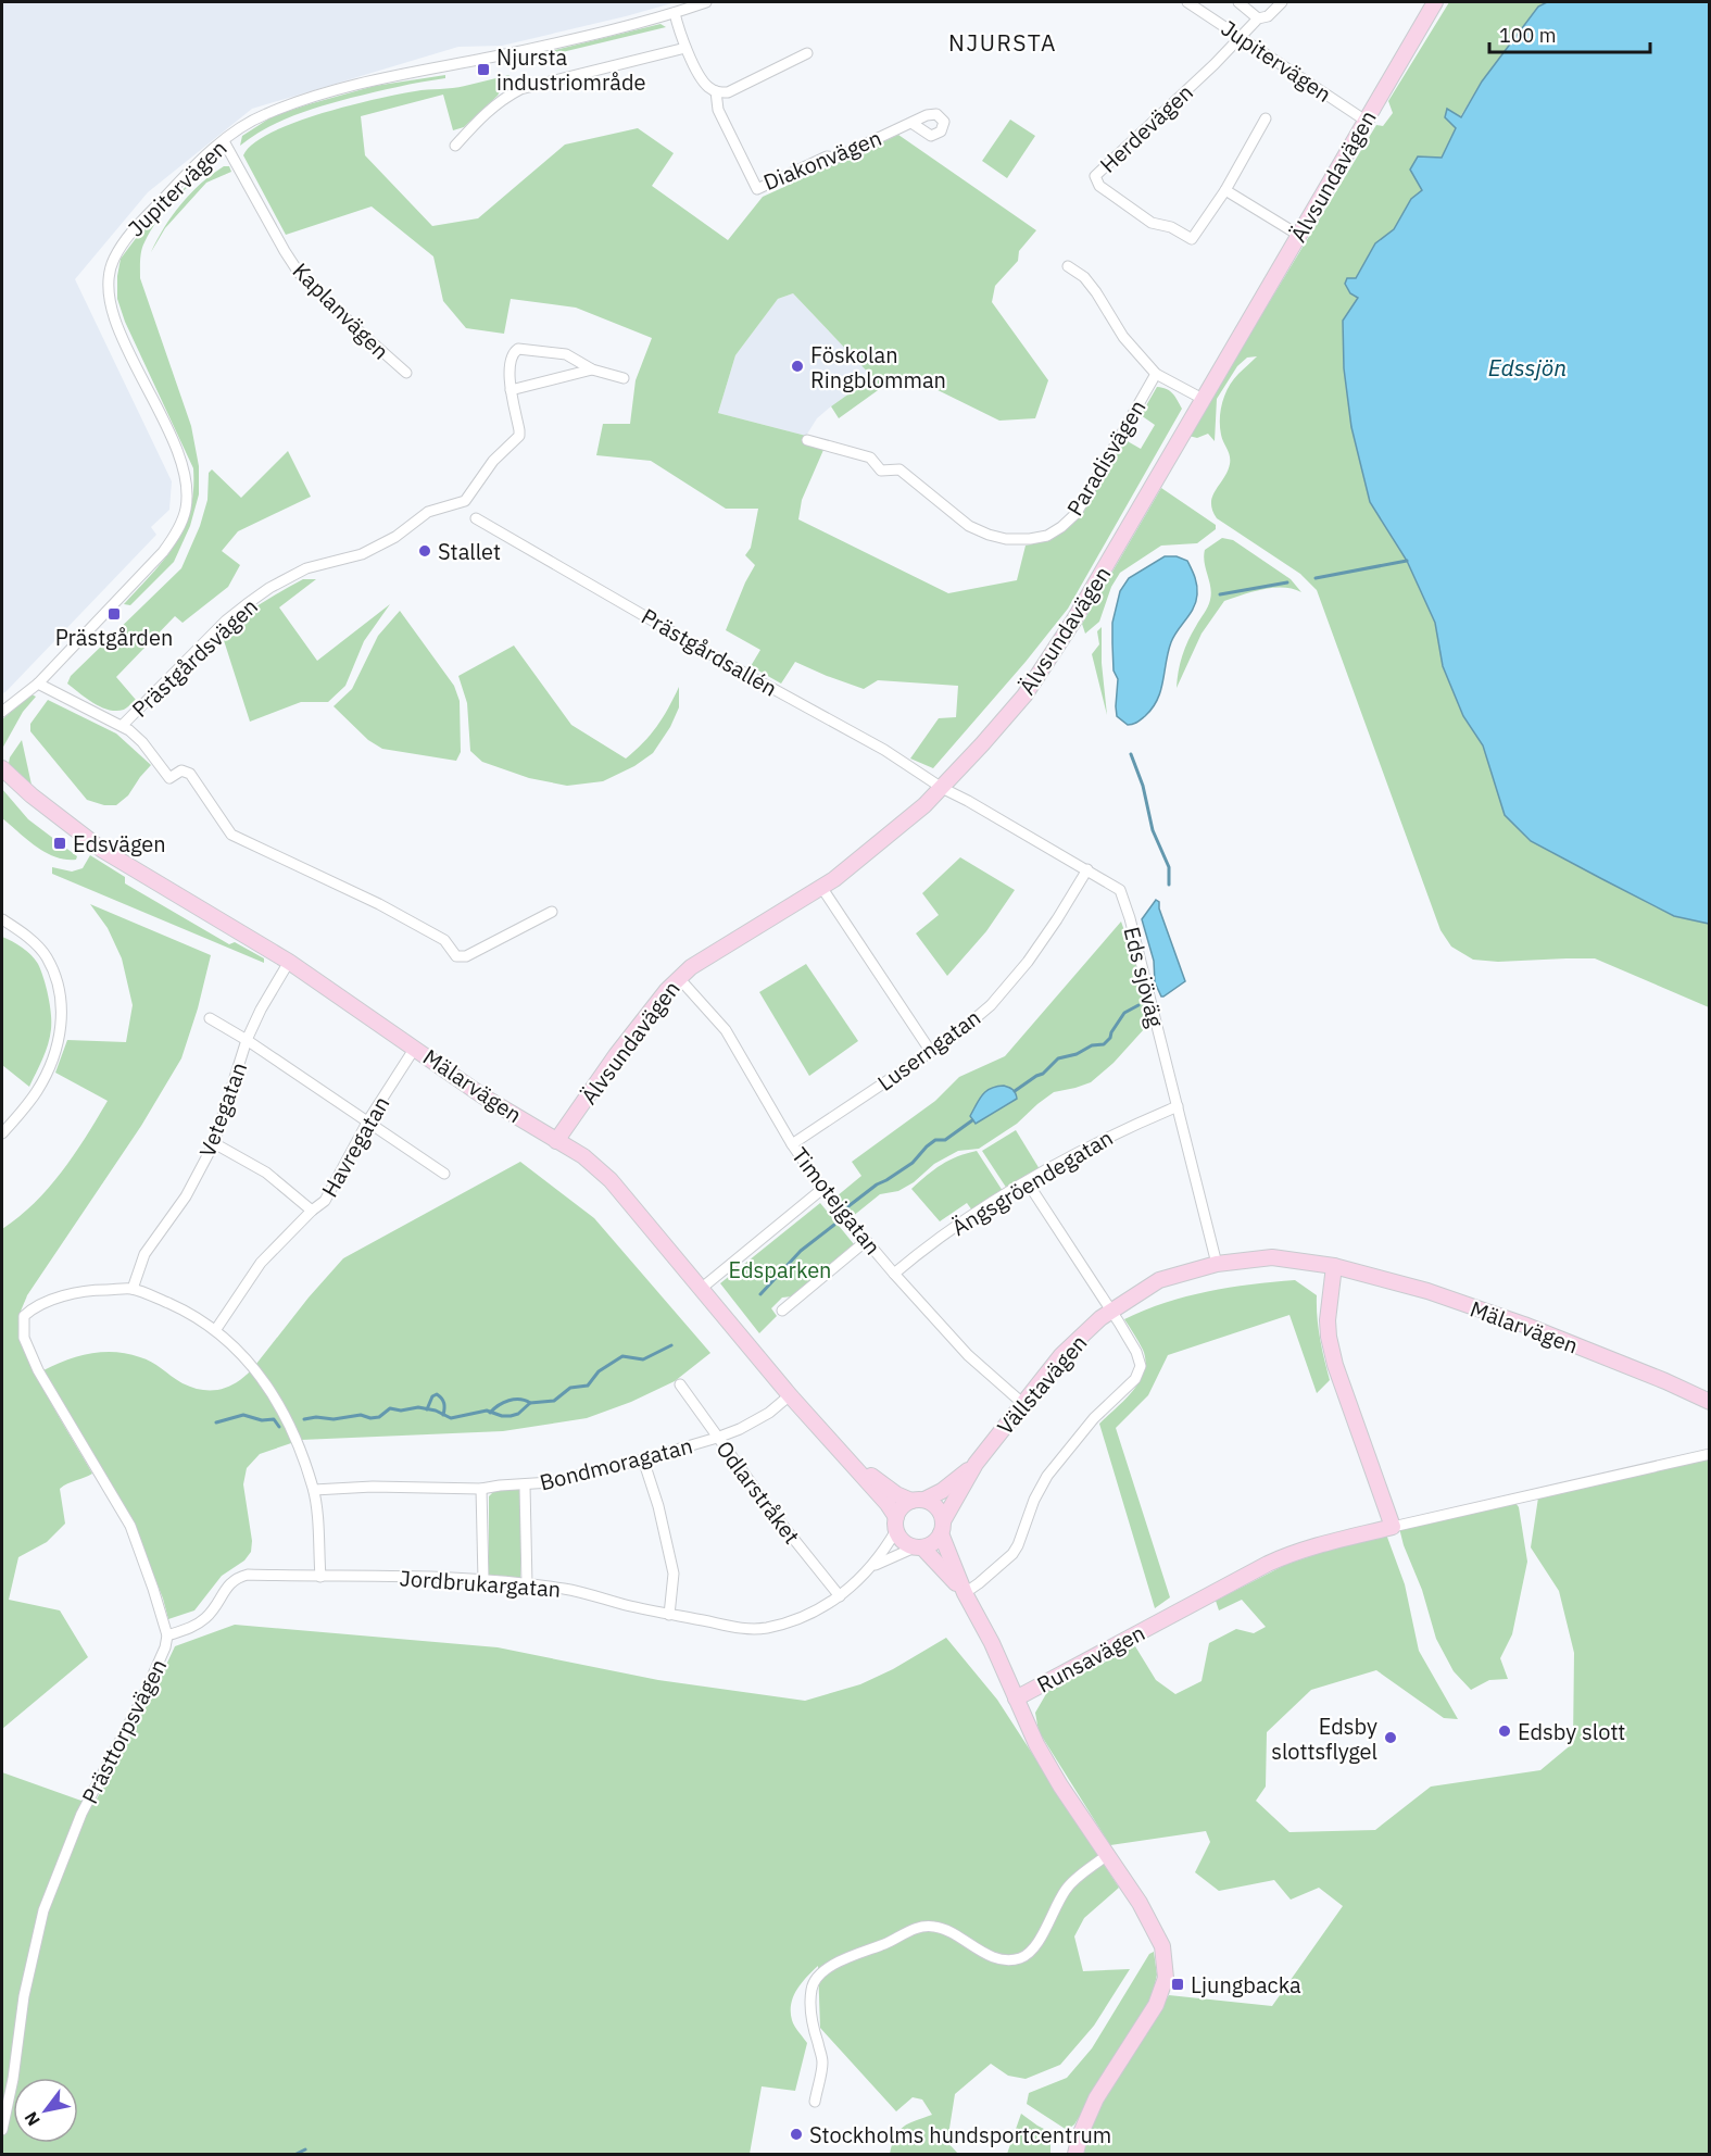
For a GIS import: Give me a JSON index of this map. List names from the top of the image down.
{
  "streets": {
    "street": [
      "Jupitervägen",
      "Herdevägen",
      "Diakonvägen",
      "Älvsundavägen",
      "Kaplanvägen",
      "Paradisvägen",
      "Prästgårdsallén",
      "Prästgårdsvägen",
      "Eds sjöväg",
      "Luserngatan",
      "Mälarvägen",
      "Vetegatan",
      "Havregatan",
      "Ängsgröendegatan",
      "Timotejgatan",
      "Vällstavägen",
      "Bondmoragatan",
      "Odlarstråket",
      "Jordbrukargatan",
      "Runsavägen",
      "Prästtorpsvägen"
    ]
  },
  "crossings": [
    ["Jupitervägen", "Herdevägen"],
    ["Jupitervägen", "Älvsundavägen"],
    ["Jupitervägen", "Kaplanvägen"],
    ["Jupitervägen", "Prästgårdsvägen"],
    ["Älvsundavägen", "Prästgårdsallén"],
    ["Älvsundavägen", "Eds sjöväg"],
    ["Älvsundavägen", "Mälarvägen"],
    ["Älvsundavägen", "Timotejgatan"],
    ["Prästgårdsallén", "Eds sjöväg"],
    ["Eds sjöväg", "Luserngatan"],
    ["Eds sjöväg", "Ängsgröendegatan"],
    ["Eds sjöväg", "Vällstavägen"],
    ["Luserngatan", "Timotejgatan"],
    ["Mälarvägen", "Vetegatan"],
    ["Mälarvägen", "Havregatan"],
    ["Mälarvägen", "Vällstavägen"],
    ["Mälarvägen", "Bondmoragatan"],
    ["Mälarvägen", "Jordbrukargatan"],
    ["Vetegatan", "Prästtorpsvägen"],
    ["Ängsgröendegatan", "Timotejgatan"],
    ["Timotejgatan", "Vällstavägen"],
    ["Vällstavägen", "Jordbrukargatan"],
    ["Bondmoragatan", "Odlarstråket"],
    ["Odlarstråket", "Jordbrukargatan"],
    ["Jordbrukargatan", "Prästtorpsvägen"]
  ],
  "districts": ["NJURSTA"],
  "water": ["Edssjön"],
  "parks": ["Edsparken"],
  "places": {
    "transit": [
      "Njursta industriområde",
      "Prästgården",
      "Edsvägen",
      "Ljungbacka"
    ],
    "other": [
      "Föskolan Ringblomman",
      "Stallet",
      "Edsby slott",
      "Edsby slottsflygel",
      "Stockholms hundsportcentrum"
    ]
  },
  "scale_bar": "100 m",
  "north": "bottom left"
}
